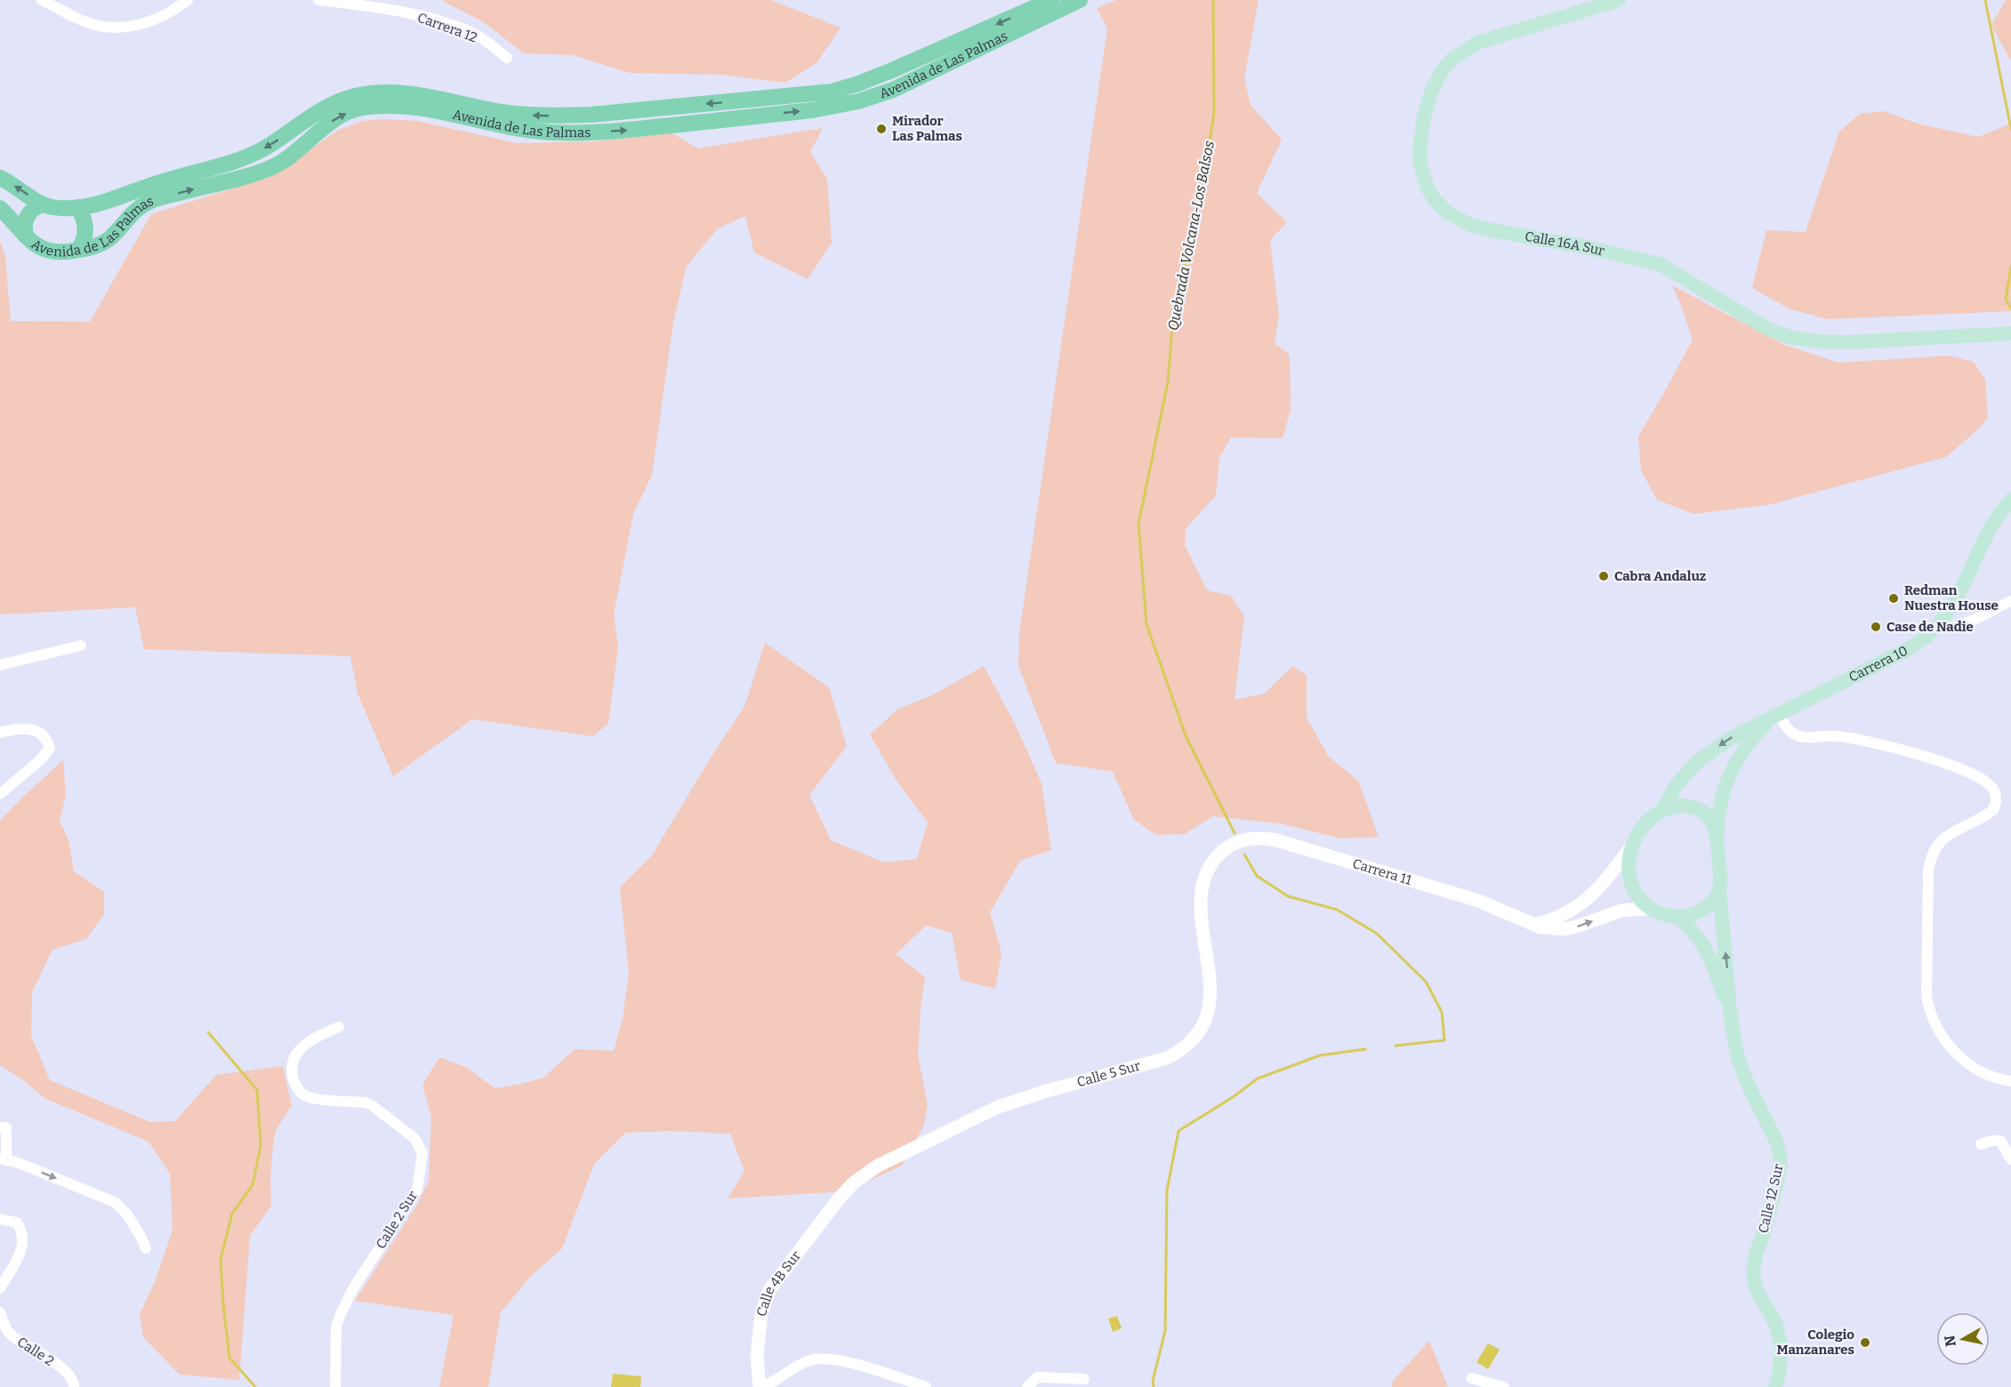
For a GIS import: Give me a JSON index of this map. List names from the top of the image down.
{
  "streets": {
    "main road": [
      "Avenida de Las Palmas",
      "Calle 16A Sur",
      "Carrera 10",
      "Calle 12 Sur"
    ],
    "street": [
      "Carrera 12",
      "Carrera 11",
      "Calle 5 Sur",
      "Calle 2 Sur",
      "Calle 4B Sur",
      "Calle 2"
    ]
  },
  "crossings": [
    ["Carrera 10", "Carrera 11"],
    ["Carrera 10", "Calle 12 Sur"],
    ["Carrera 11", "Calle 5 Sur"],
    ["Carrera 11", "Calle 12 Sur"],
    ["Calle 5 Sur", "Calle 4B Sur"]
  ],
  "water": ["Quebrada Volcana-Los Balsos"],
  "places": [
    "Mirador Las Palmas",
    "Cabra Andaluz",
    "Redman Nuestra House",
    "Case de Nadie",
    "Colegio Manzanares"
  ],
  "north": "left"
}
